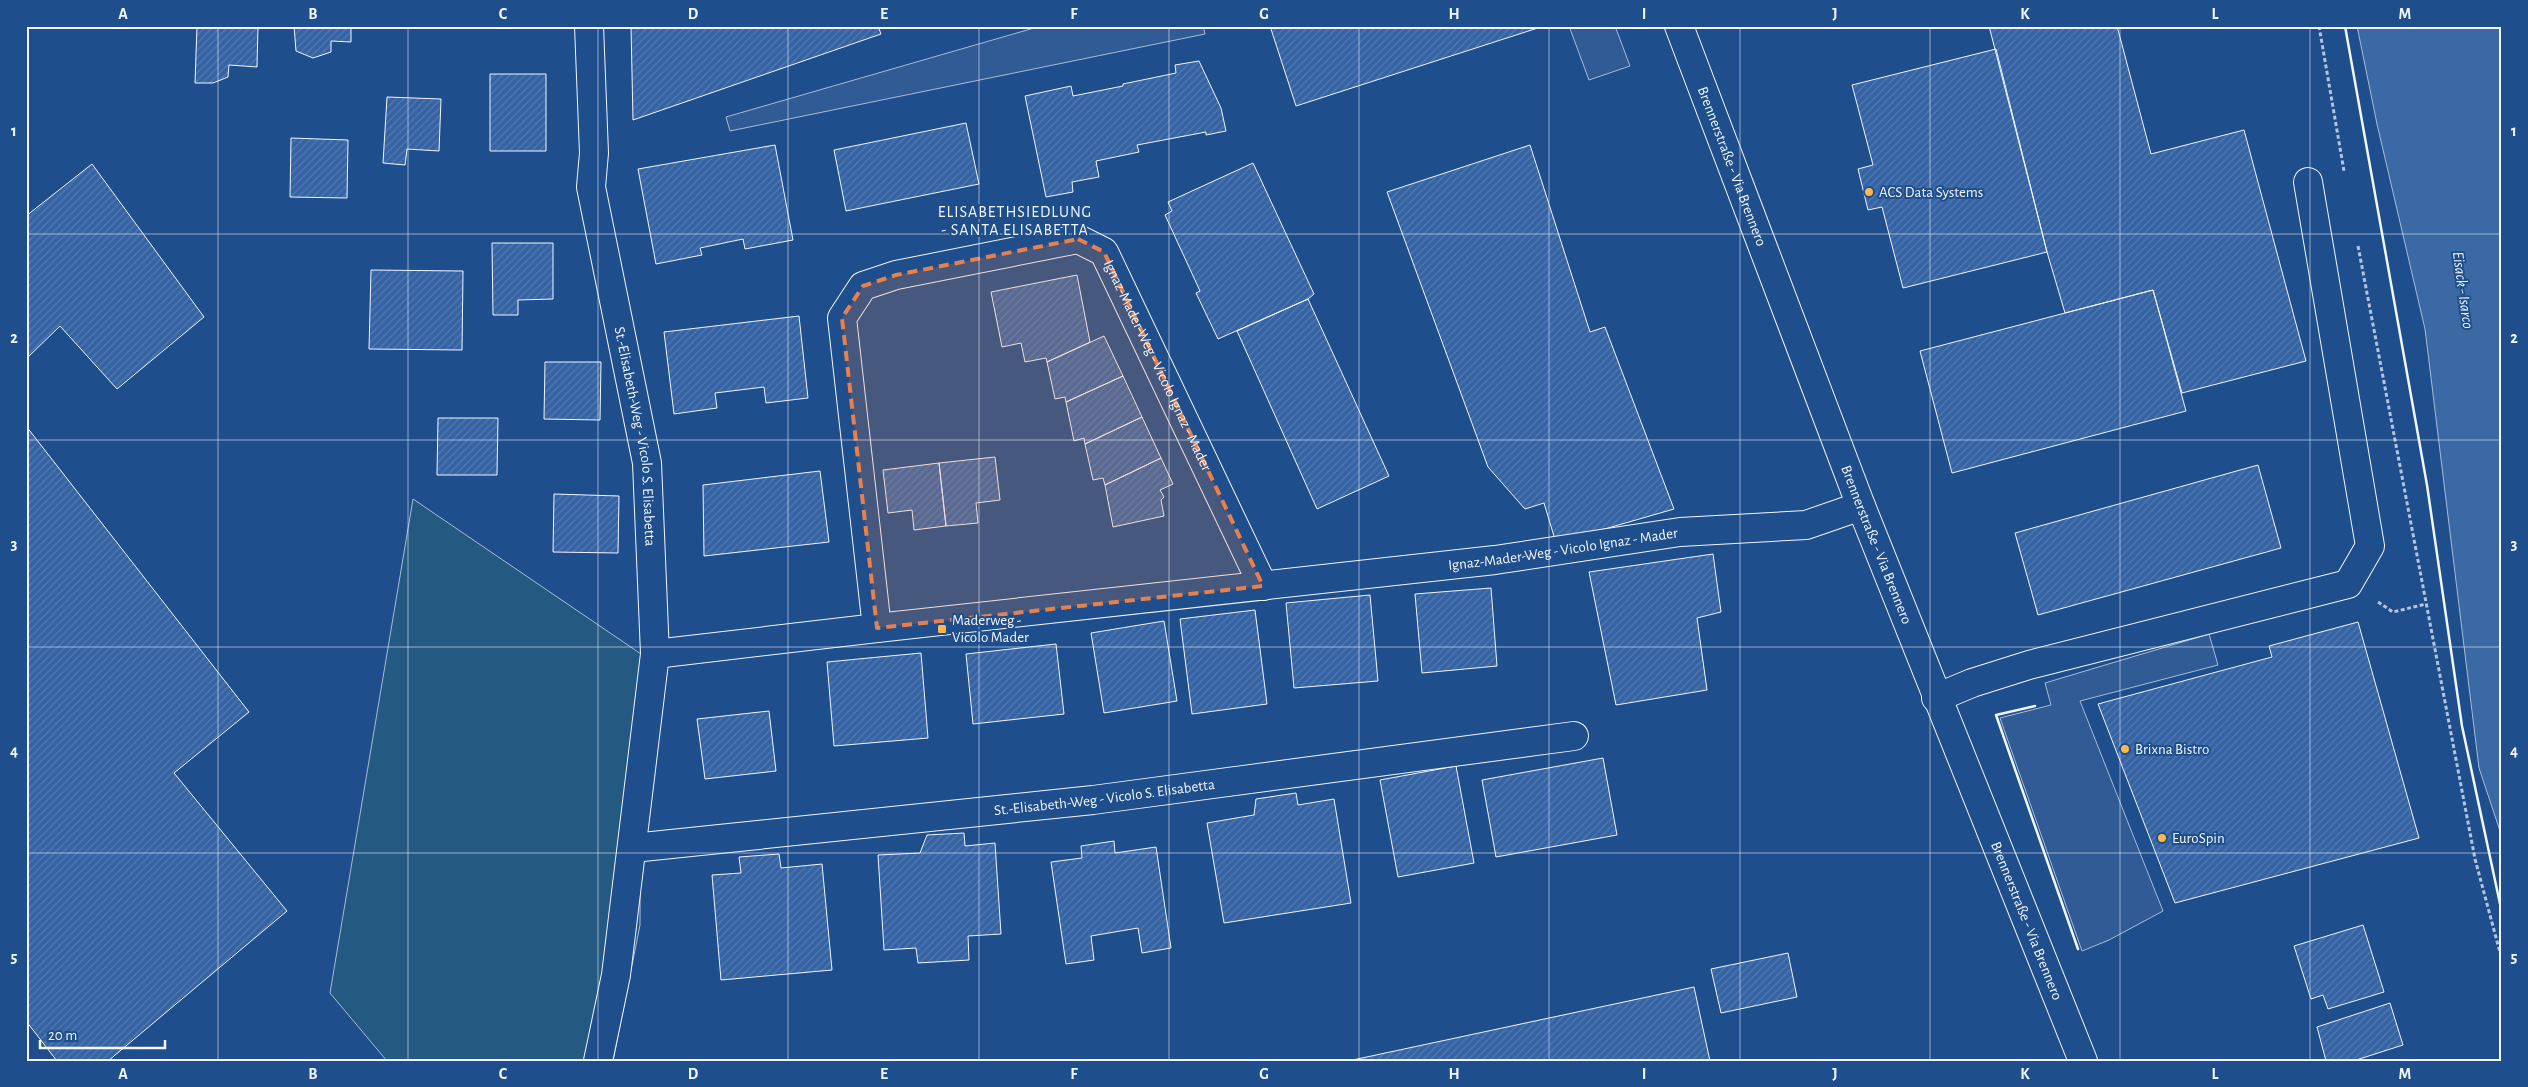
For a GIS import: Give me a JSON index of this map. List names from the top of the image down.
{
  "streets": {
    "street": ["Brennerstraße - Via Brennero", "Ignaz-Mader-Weg - Vicolo Ignaz - Mader", "St.-Elisabeth-Weg - Vicolo S. Elisabetta"]
  },
  "crossings": [
    ["Brennerstraße - Via Brennero", "Ignaz-Mader-Weg - Vicolo Ignaz - Mader"],
    ["Ignaz-Mader-Weg - Vicolo Ignaz - Mader", "St.-Elisabeth-Weg - Vicolo S. Elisabetta"]
  ],
  "districts": ["ELISABETHSIEDLUNG - SANTA ELISABETTA"],
  "water": ["Eisack - Isarco"],
  "places": {
    "other": ["ACS Data Systems", "Brixna Bistro", "EuroSpin"],
    "transit": ["Maderweg - Vicolo Mader"]
  },
  "scale_bar": "20 m",
  "grid": {
    "columns": [
      "A",
      "B",
      "C",
      "D",
      "E",
      "F",
      "G",
      "H",
      "I",
      "J",
      "K",
      "L",
      "M"
    ],
    "rows": [
      "1",
      "2",
      "3",
      "4",
      "5"
    ]
  }
}
